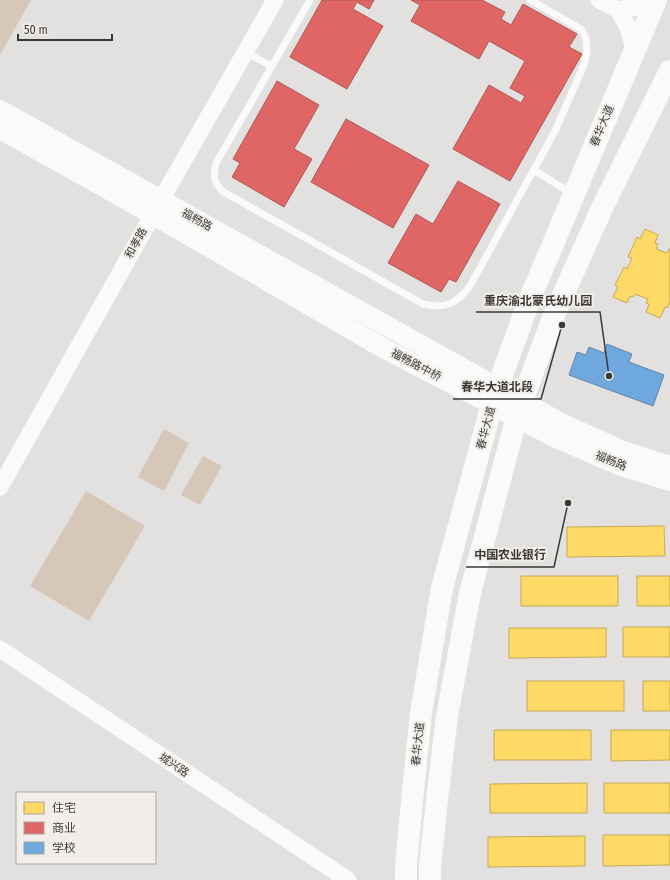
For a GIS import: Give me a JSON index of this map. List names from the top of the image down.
{
  "streets": {
    "main road": ["春华大道", "福畅路", "福畅路中桥"],
    "street": ["和孝路", "城兴路"]
  },
  "crossings": [
    ["福畅路", "和孝路"],
    ["福畅路", "福畅路中桥"]
  ],
  "places": ["春华大道北段", "重庆渝北蒙氏幼儿园", "中国农业银行"],
  "legend": ["住宅", "商业", "学校"],
  "scale_bar": "50 m"
}
